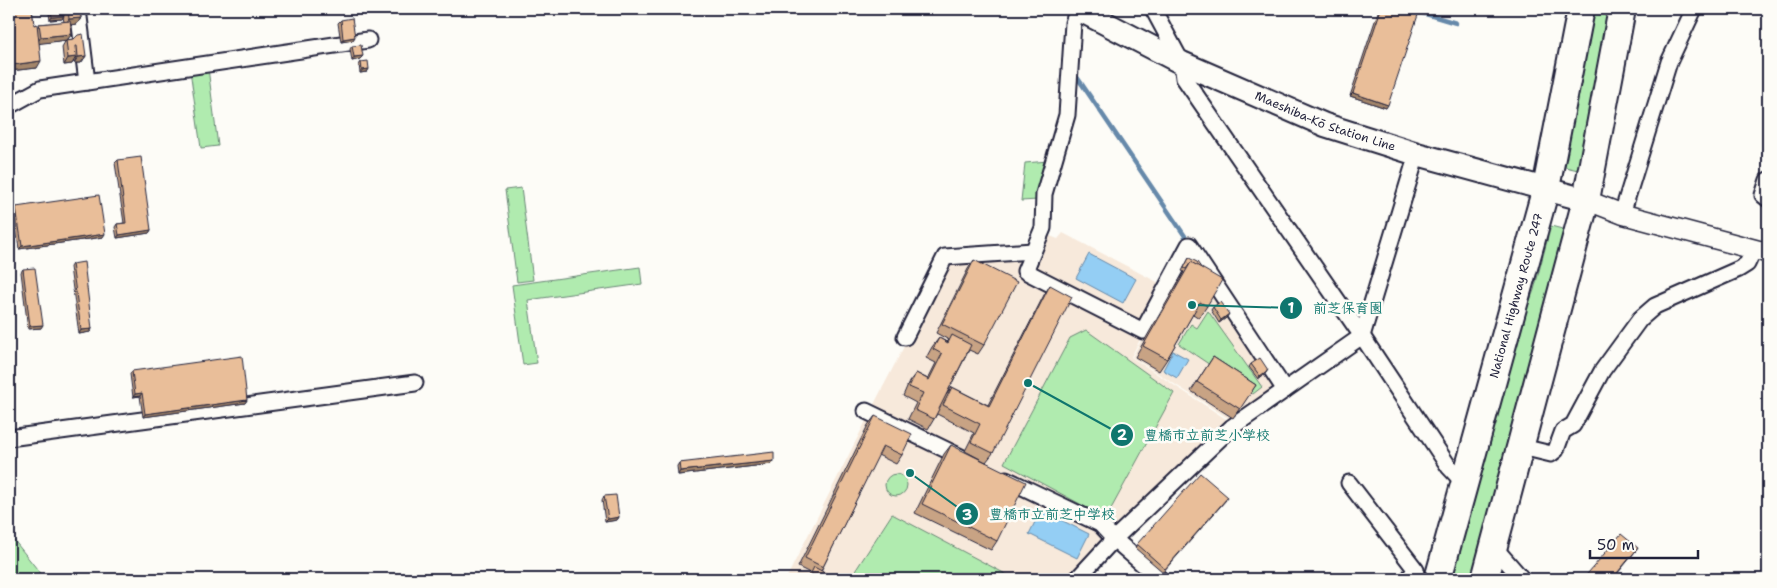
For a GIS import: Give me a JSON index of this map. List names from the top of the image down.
{
  "streets": {
    "highway": ["National Highway Route 247"],
    "main road": ["Maeshiba-Kō Station Line"]
  },
  "crossings": [
    ["Maeshiba-Kō Station Line", "National Highway Route 247"]
  ],
  "places": ["前芝保育園", "豊橋市立前芝小学校", "豊橋市立前芝中学校"],
  "scale_bar": "50 m"
}
